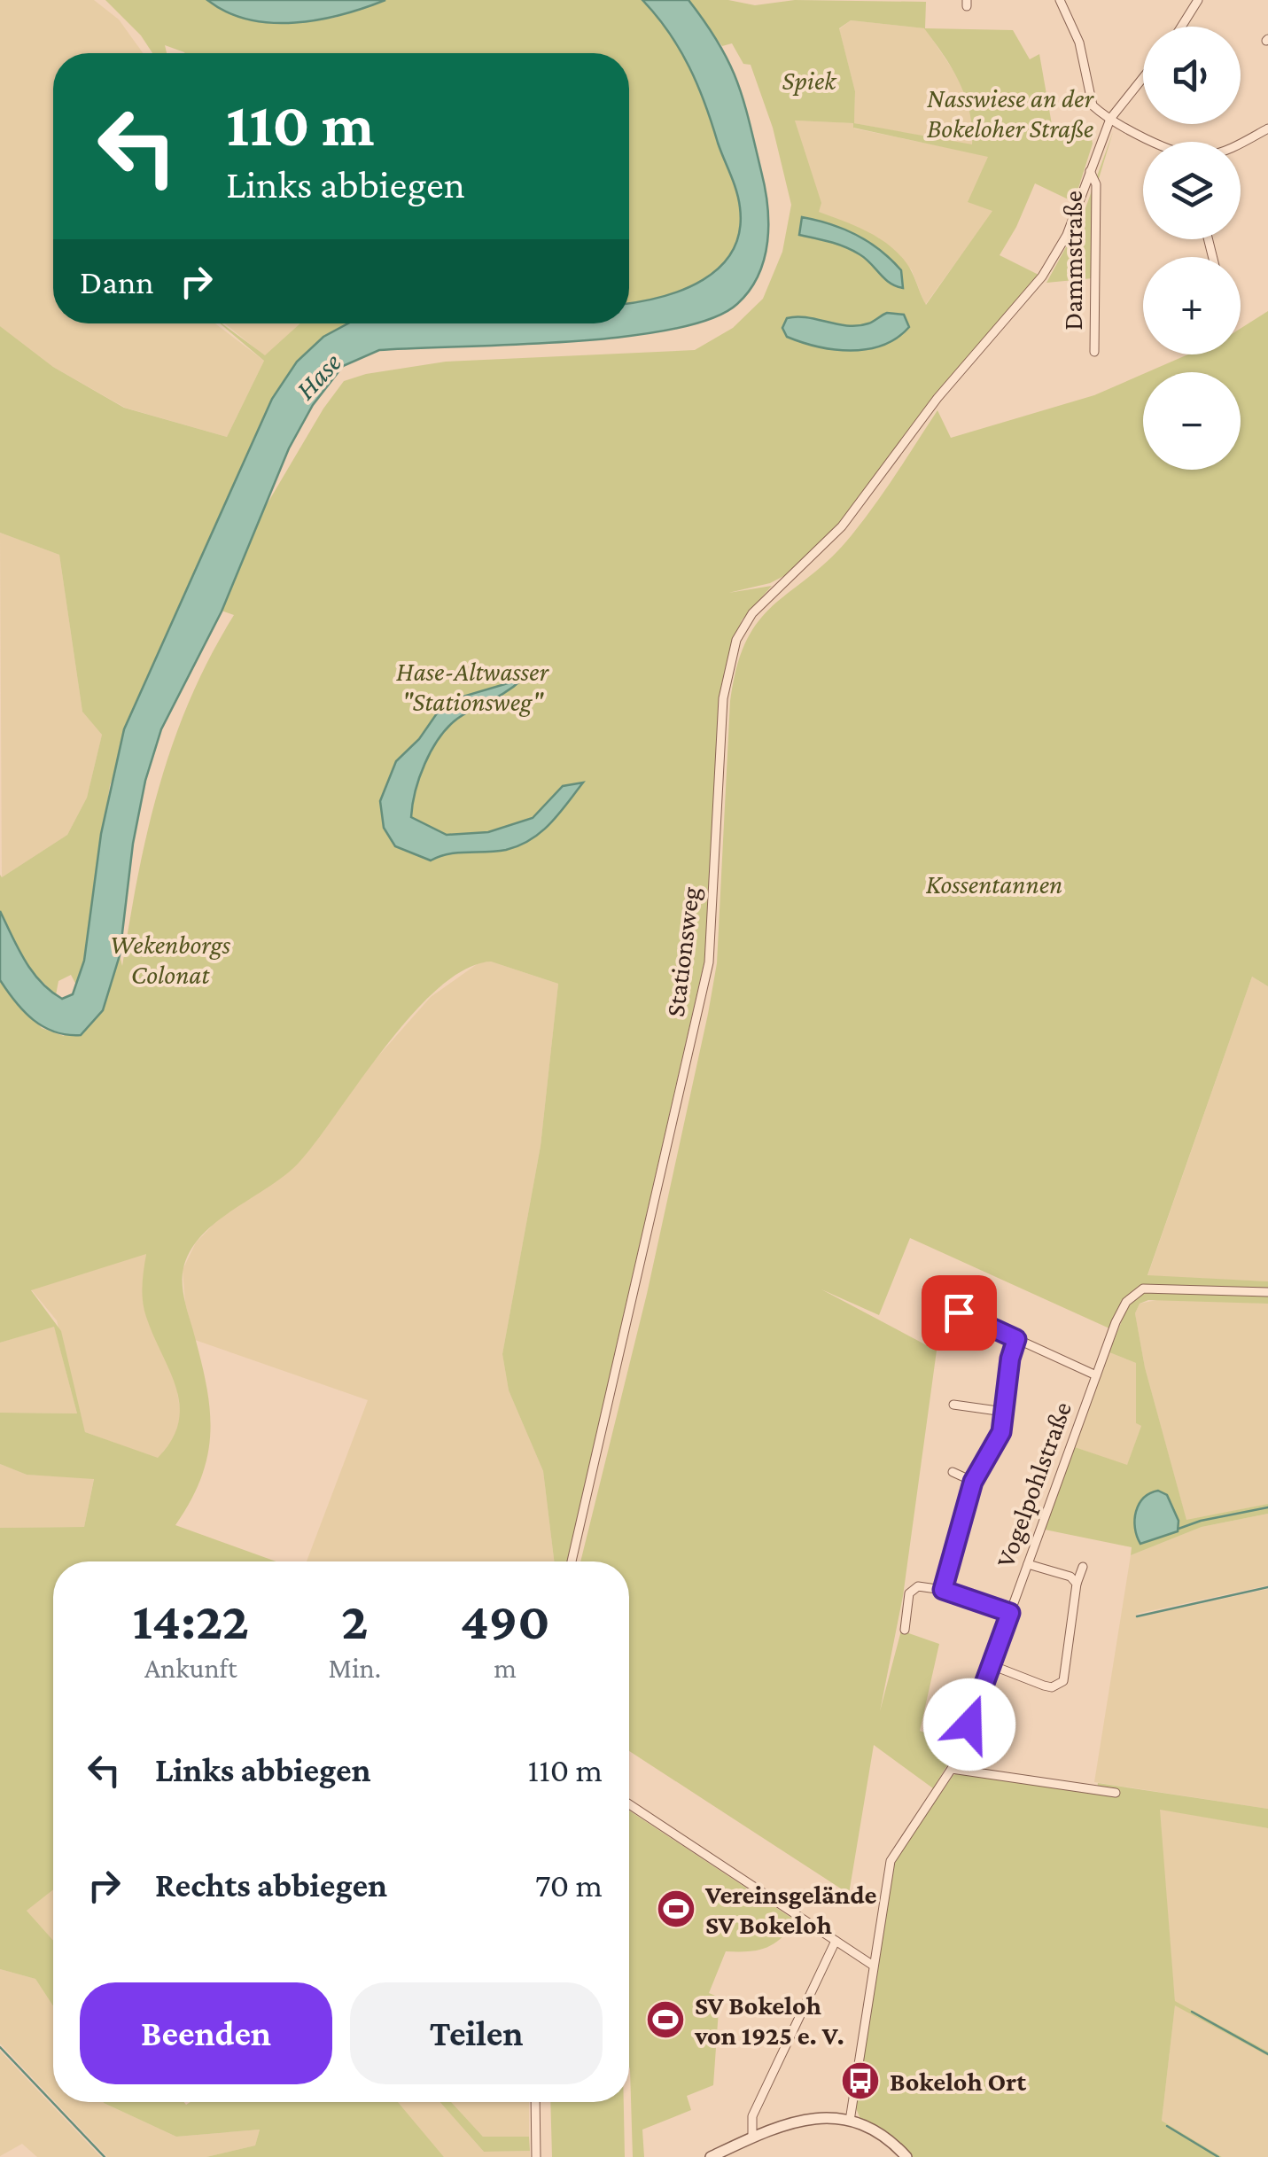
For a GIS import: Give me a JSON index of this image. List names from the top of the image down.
{
  "streets": {
    "street": ["Dammstraße", "Stationsweg", "Vogelpohlstraße"]
  },
  "crossings": [
    ["Dammstraße", "Stationsweg"]
  ],
  "water": ["Hase"],
  "parks": [
    "Spiek",
    "Nasswiese an der Bokeloher Straße",
    "Hase-Altwasser \"Stationsweg\"",
    "Kossentannen",
    "Wekenborgs Colonat"
  ],
  "places": {
    "sports": ["Vereinsgelände SV Bokeloh", "SV Bokeloh von 1925 e. V."],
    "bus stop": ["Bokeloh Ort"]
  },
  "page": {
    "map_buttons": ["+", "−"],
    "turn": ["110 m", "Links abbiegen"],
    "then": "Dann",
    "eta": [
      "14:22",
      "Ankunft",
      "2",
      "Min.",
      "490",
      "m"
    ],
    "list": [
      {
        "name": "Links abbiegen",
        "value": "110 m"
      },
      {
        "name": "Rechts abbiegen",
        "value": "70 m"
      }
    ],
    "buttons": ["Beenden", "Teilen"]
  }
}
